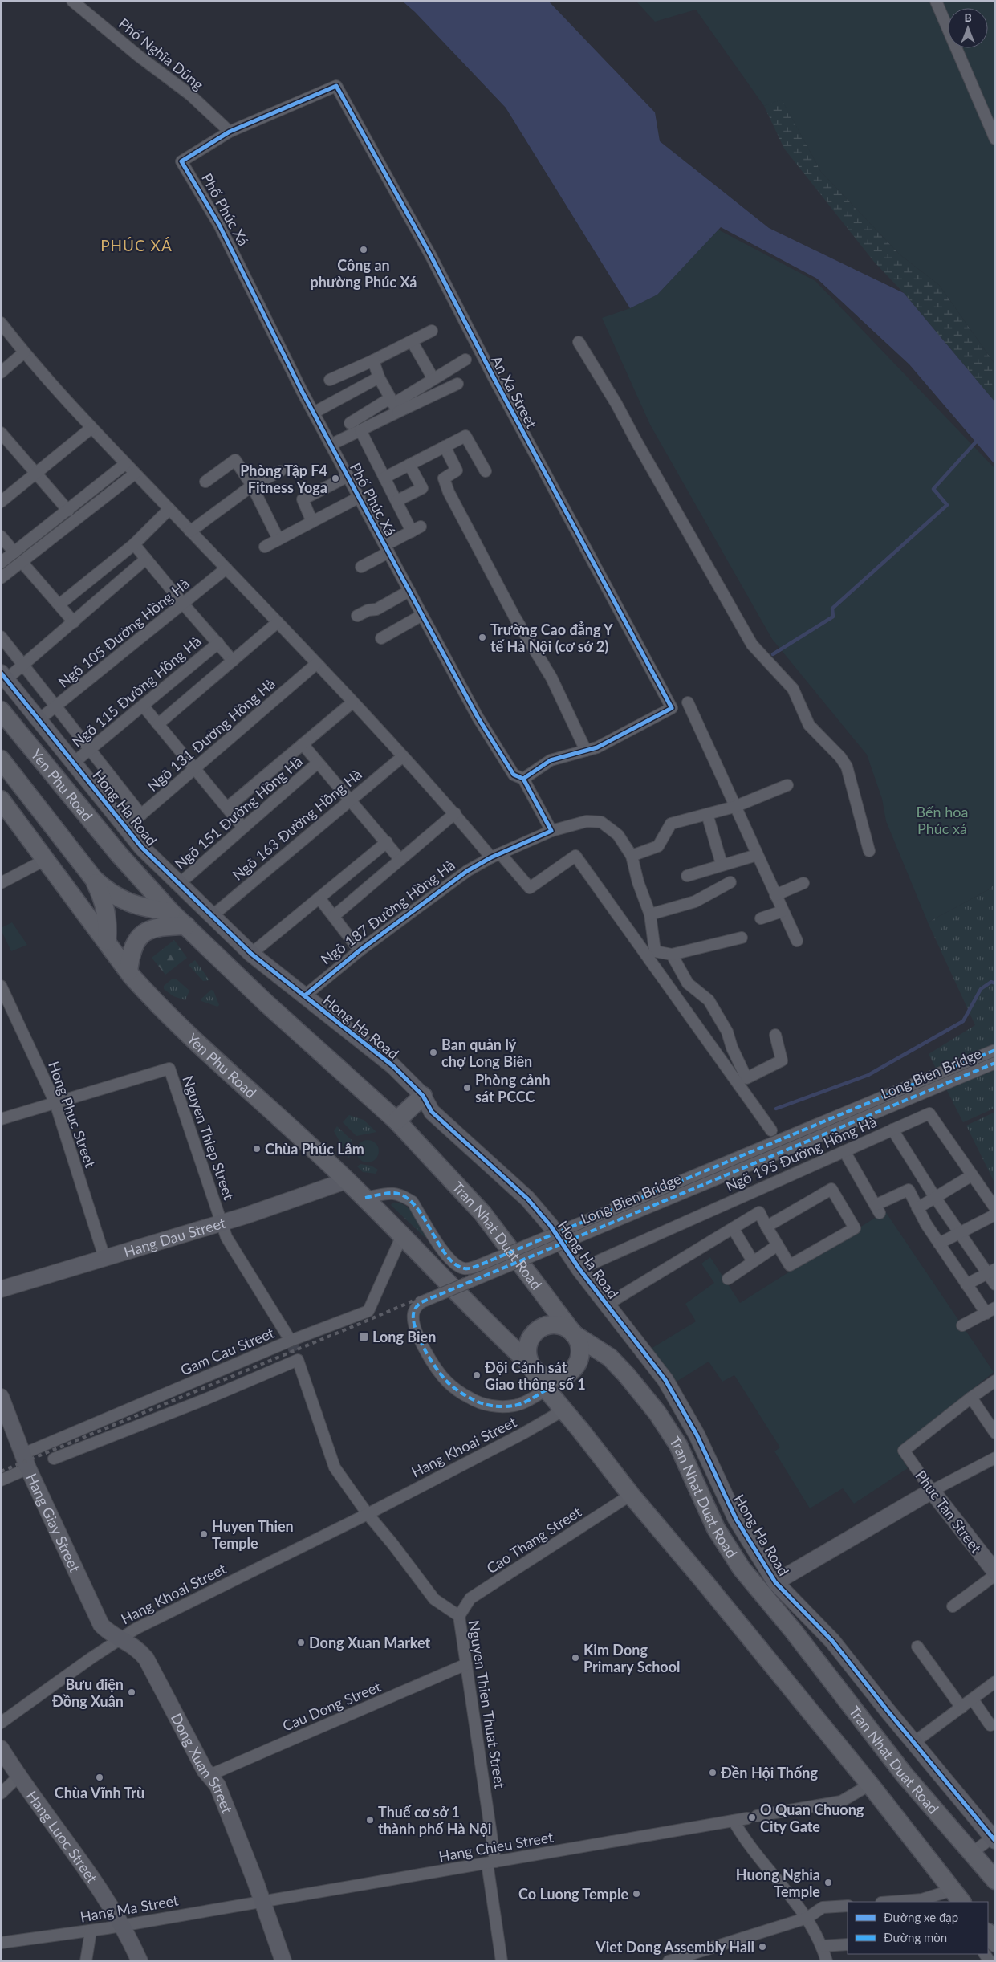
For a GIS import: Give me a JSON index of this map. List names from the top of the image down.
{
  "streets": {
    "main road": ["Yen Phu Road", "Tran Nhat Duat Road"],
    "street": [
      "Phố Nghĩa Dũng",
      "Phố Phúc Xá",
      "An Xa Street",
      "Ngõ 105 Đường Hồng Hà",
      "Ngõ 115 Đường Hồng Hà",
      "Ngõ 131 Đường Hồng Hà",
      "Hong Ha Road",
      "Ngõ 151 Đường Hồng Hà",
      "Ngõ 163 Đường Hồng Hà",
      "Ngõ 187 Đường Hồng Hà",
      "Long Bien Bridge",
      "Hong Phuc Street",
      "Nguyen Thiep Street",
      "Ngõ 195 Đường Hồng Hà",
      "Hang Dau Street",
      "Gam Cau Street",
      "Hang Khoai Street",
      "Phuc Tan Street",
      "Hang Giay Street",
      "Cao Thang Street",
      "Nguyen Thien Thuat Street",
      "Cau Dong Street",
      "Dong Xuan Street",
      "Hang Luoc Street",
      "Hang Chieu Street",
      "Hang Ma Street"
    ]
  },
  "crossings": [
    ["Phố Nghĩa Dũng", "Phố Phúc Xá"],
    ["Phố Nghĩa Dũng", "An Xa Street"],
    ["Phố Phúc Xá", "An Xa Street"],
    ["Ngõ 105 Đường Hồng Hà", "Hong Ha Road"],
    ["Ngõ 115 Đường Hồng Hà", "Hong Ha Road"],
    ["Ngõ 131 Đường Hồng Hà", "Hong Ha Road"],
    ["Yen Phu Road", "Tran Nhat Duat Road"],
    ["Yen Phu Road", "Hang Dau Street"],
    ["Hong Ha Road", "Ngõ 151 Đường Hồng Hà"],
    ["Hong Ha Road", "Ngõ 163 Đường Hồng Hà"],
    ["Hong Ha Road", "Ngõ 187 Đường Hồng Hà"],
    ["Hong Ha Road", "Ngõ 195 Đường Hồng Hà"],
    ["Hong Phuc Street", "Nguyen Thiep Street"],
    ["Hong Phuc Street", "Hang Dau Street"],
    ["Nguyen Thiep Street", "Hang Dau Street"],
    ["Nguyen Thiep Street", "Gam Cau Street"],
    ["Gam Cau Street", "Hang Giay Street"],
    ["Hang Khoai Street", "Hang Giay Street"],
    ["Hang Khoai Street", "Nguyen Thien Thuat Street"],
    ["Hang Khoai Street", "Dong Xuan Street"],
    ["Hang Giay Street", "Dong Xuan Street"],
    ["Cao Thang Street", "Nguyen Thien Thuat Street"],
    ["Nguyen Thien Thuat Street", "Cau Dong Street"],
    ["Nguyen Thien Thuat Street", "Hang Chieu Street"],
    ["Cau Dong Street", "Dong Xuan Street"],
    ["Dong Xuan Street", "Hang Chieu Street"],
    ["Dong Xuan Street", "Hang Ma Street"],
    ["Hang Luoc Street", "Hang Ma Street"],
    ["Hang Chieu Street", "Hang Ma Street"]
  ],
  "districts": ["PHÚC XÁ"],
  "parks": ["Bến hoa Phúc xá"],
  "places": {
    "other": [
      "Công an phường Phúc Xá",
      "Phòng Tập F4 Fitness Yoga",
      "Trường Cao đẳng Y tế Hà Nội (cơ sở 2)",
      "Ban quản lý chợ Long Biên",
      "Phòng cảnh sát PCCC",
      "Chùa Phúc Lâm",
      "Đội Cảnh sát Giao thông số 1",
      "Huyen Thien Temple",
      "Dong Xuan Market",
      "Kim Dong Primary School",
      "Bưu điện Đồng Xuân",
      "Đền Hội Thống",
      "Chùa Vĩnh Trù",
      "O Quan Chuong City Gate",
      "Thuế cơ sở 1 thành phố Hà Nội",
      "Huong Nghia Temple",
      "Co Luong Temple",
      "Viet Dong Assembly Hall"
    ],
    "transit": ["Long Bien"]
  },
  "legend": ["Đường xe đạp", "Đường mòn"],
  "north": "top"
}
